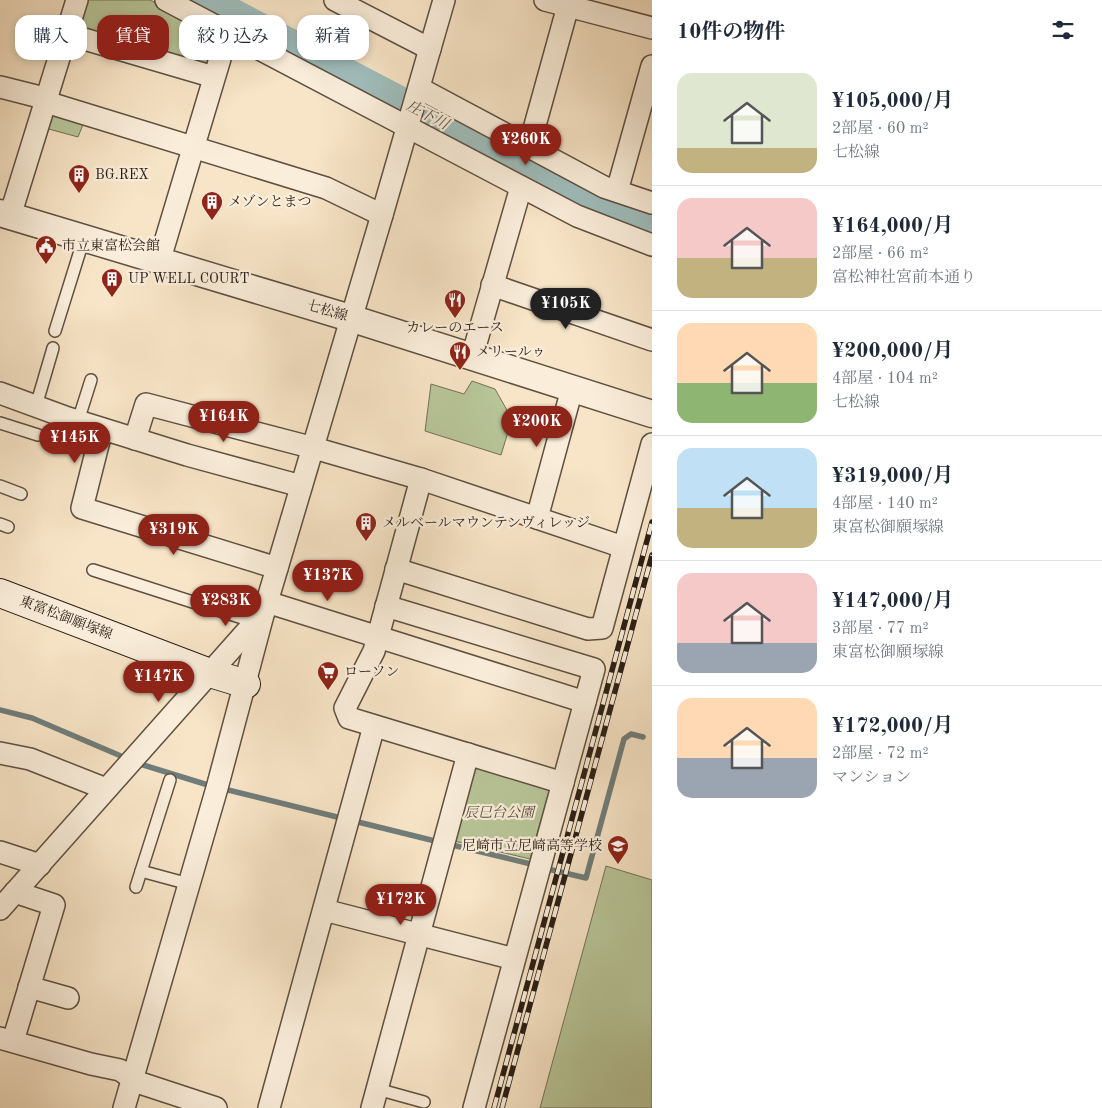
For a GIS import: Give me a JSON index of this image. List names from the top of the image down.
{
  "streets": {
    "main road": ["東富松御願塚線"],
    "street": ["七松線"]
  },
  "water": ["庄下川"],
  "parks": ["辰巳台公園"],
  "places": {
    "building": [
      "BG.REX",
      "メゾンとまつ",
      "UP WELL COURT",
      "メルベールマウンテンヴィレッジ"
    ],
    "public building": ["市立東富松会館"],
    "restaurant": ["カレーのエース", "メリールゥ"],
    "supermarket": ["ローソン"],
    "school or university": ["尼崎市立尼崎高等学校"]
  },
  "page": {
    "heading": "10件の物件",
    "chip": [
      "購入",
      "賃貸",
      "絞り込み",
      "新着"
    ],
    "list": [
      {
        "name": "¥105,000/月",
        "note": "2部屋 · 60 m² · 七松線"
      },
      {
        "name": "¥164,000/月",
        "note": "2部屋 · 66 m² · 富松神社宮前本通り"
      },
      {
        "name": "¥200,000/月",
        "note": "4部屋 · 104 m² · 七松線"
      },
      {
        "name": "¥319,000/月",
        "note": "4部屋 · 140 m² · 東富松御願塚線"
      },
      {
        "name": "¥147,000/月",
        "note": "3部屋 · 77 m² · 東富松御願塚線"
      },
      {
        "name": "¥172,000/月",
        "note": "2部屋 · 72 m² · マンション"
      }
    ],
    "price": [
      "¥260K",
      "¥105K",
      "¥164K",
      "¥200K",
      "¥145K",
      "¥319K",
      "¥137K",
      "¥283K",
      "¥147K",
      "¥172K"
    ]
  }
}
